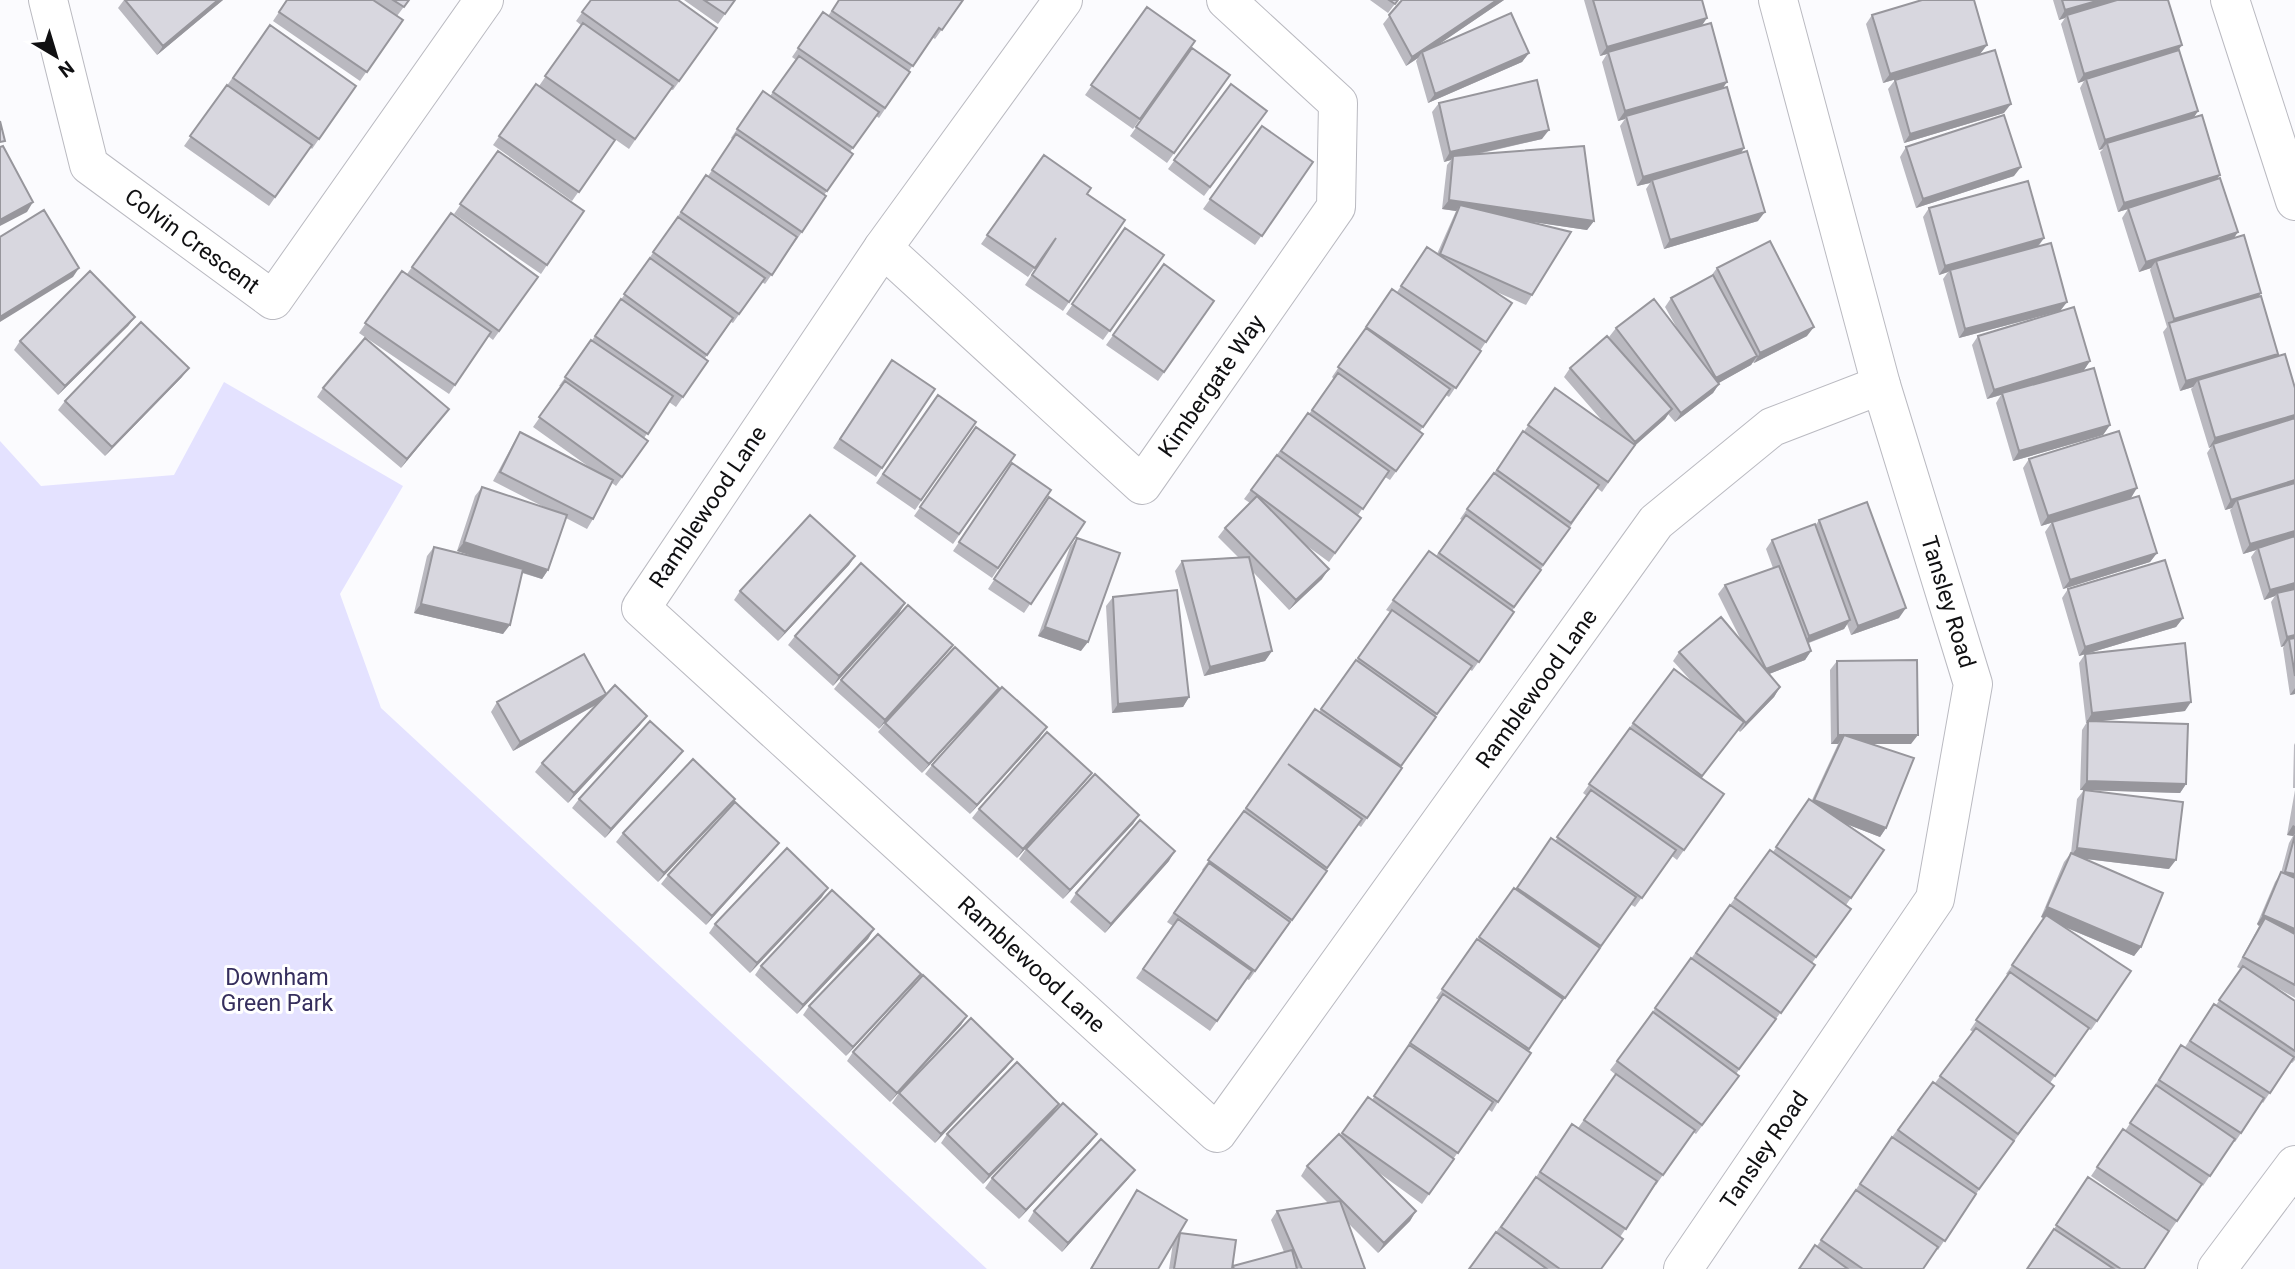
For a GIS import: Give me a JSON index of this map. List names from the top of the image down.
{
  "streets": {
    "street": [
      "Colvin Crescent",
      "Kimbergate Way",
      "Ramblewood Lane",
      "Tansley Road"
    ]
  },
  "crossings": [
    ["Kimbergate Way", "Ramblewood Lane"],
    ["Ramblewood Lane", "Tansley Road"]
  ],
  "parks": ["Downham Green Park"],
  "north": "bottom right"
}
